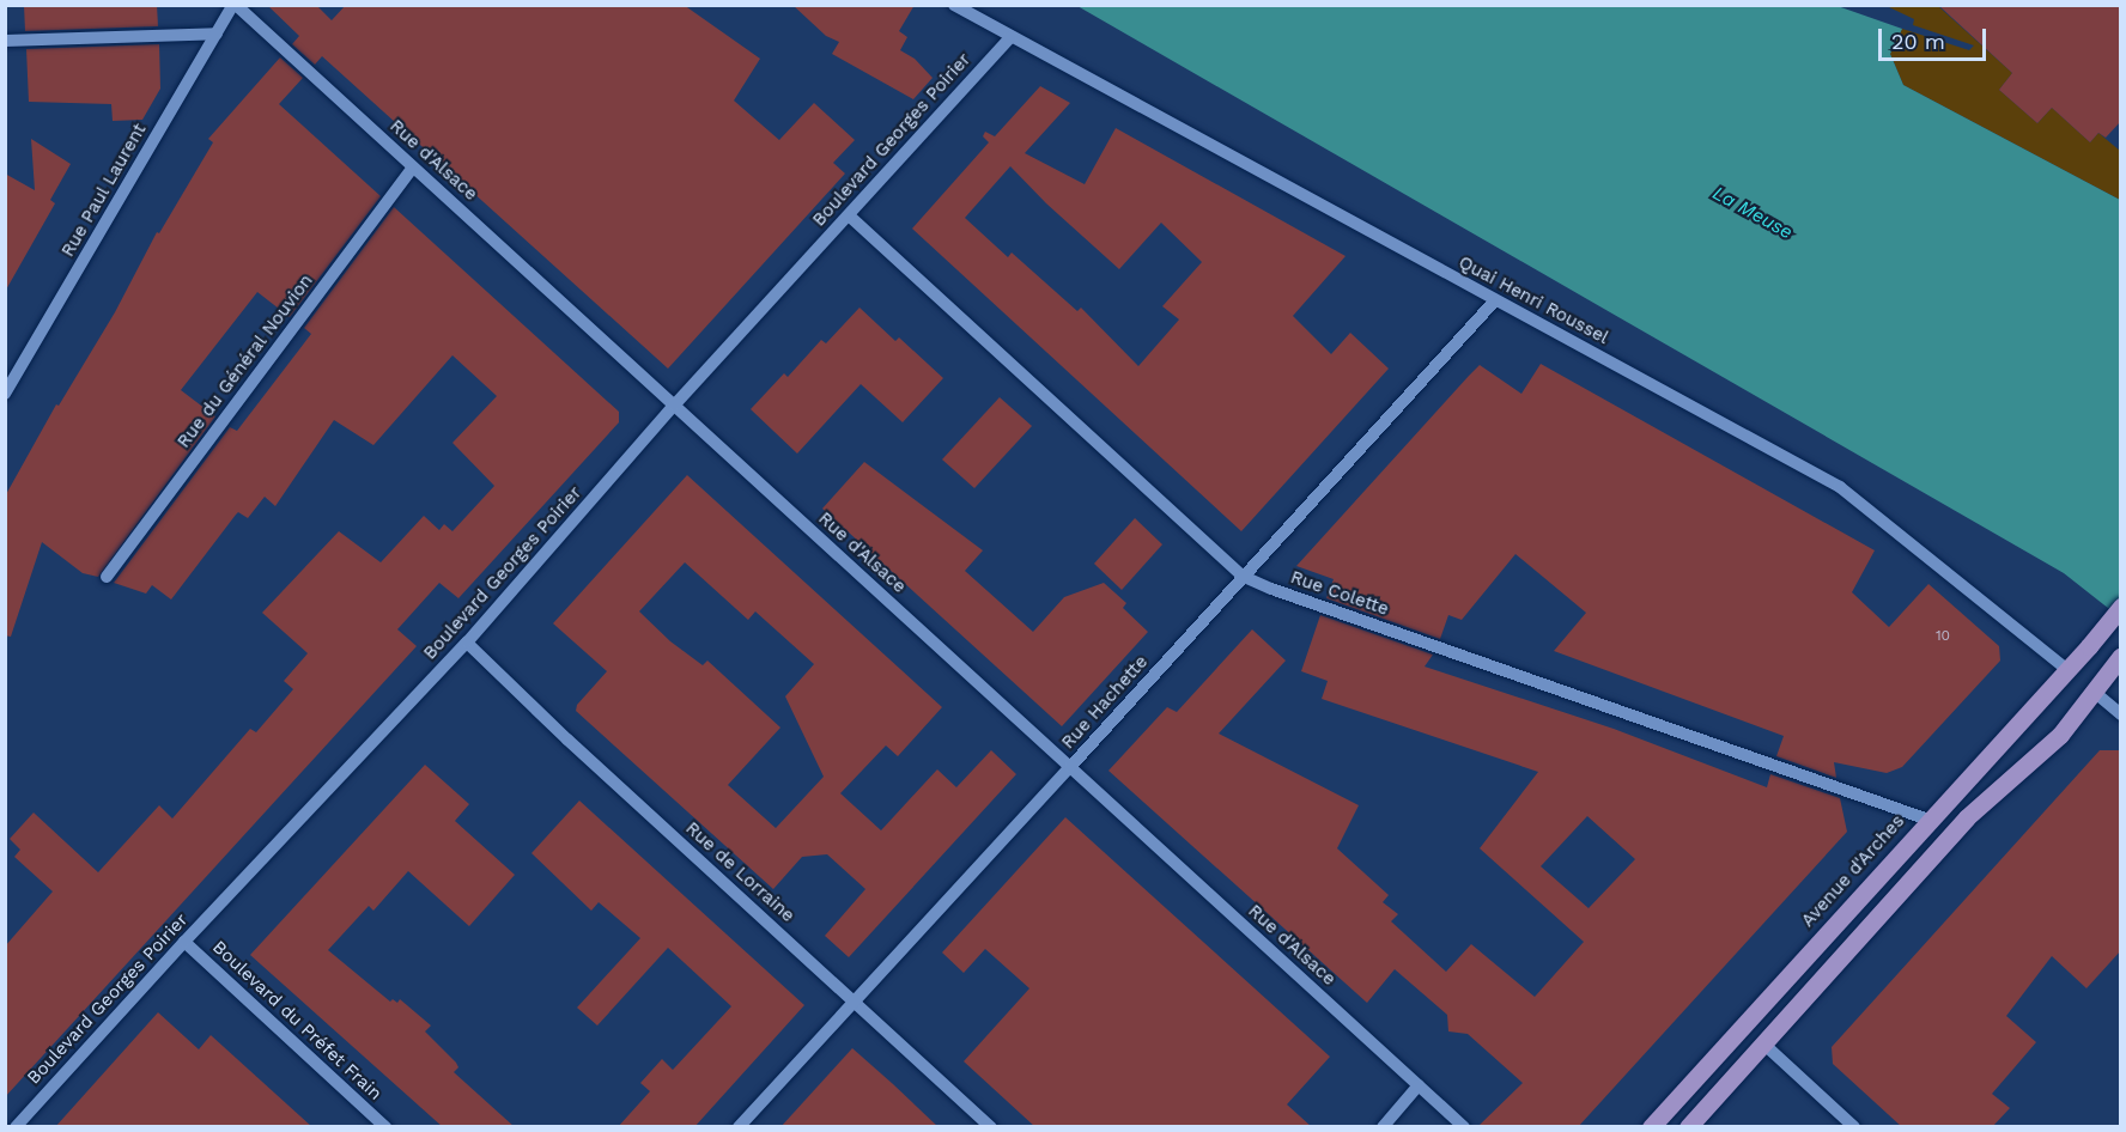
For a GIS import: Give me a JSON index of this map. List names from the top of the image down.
{
  "streets": {
    "main road": ["Avenue d'Arches"],
    "street": [
      "Boulevard Georges Poirier",
      "Rue d'Alsace",
      "Rue Paul Laurent",
      "Quai Henri Roussel",
      "Rue du Général Nouvion",
      "Rue Colette",
      "Rue Hachette",
      "Rue de Lorraine",
      "Boulevard du Préfet Frain"
    ]
  },
  "crossings": [
    ["Boulevard Georges Poirier", "Rue d'Alsace"],
    ["Boulevard Georges Poirier", "Quai Henri Roussel"],
    ["Boulevard Georges Poirier", "Rue Colette"],
    ["Boulevard Georges Poirier", "Rue de Lorraine"],
    ["Boulevard Georges Poirier", "Boulevard du Préfet Frain"],
    ["Rue d'Alsace", "Rue Paul Laurent"],
    ["Rue d'Alsace", "Rue du Général Nouvion"],
    ["Rue d'Alsace", "Rue Hachette"],
    ["Quai Henri Roussel", "Rue Hachette"],
    ["Quai Henri Roussel", "Avenue d'Arches"],
    ["Rue Colette", "Rue Hachette"],
    ["Rue Colette", "Avenue d'Arches"],
    ["Rue Hachette", "Rue de Lorraine"]
  ],
  "water": ["La Meuse"],
  "house_numbers": ["10"],
  "scale_bar": "20 m"
}
